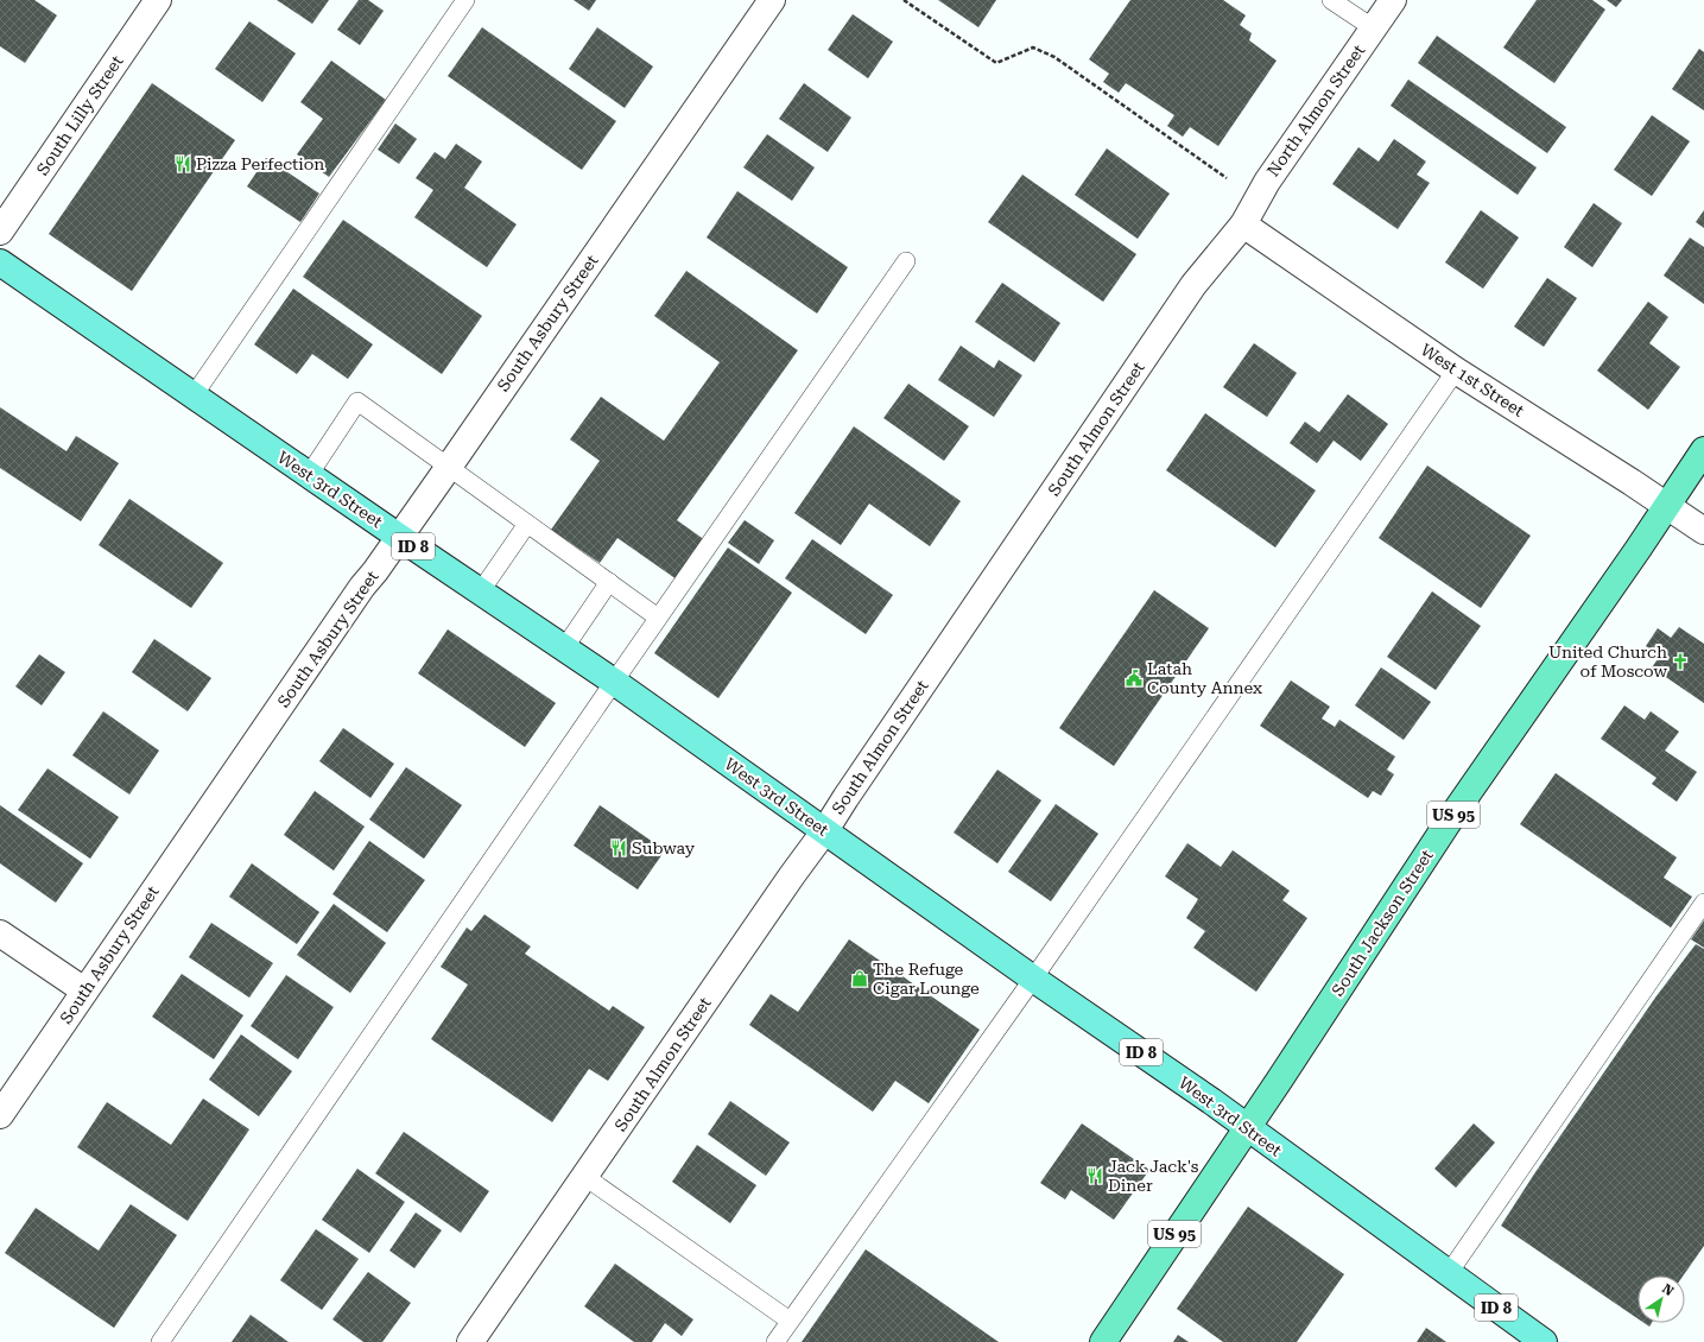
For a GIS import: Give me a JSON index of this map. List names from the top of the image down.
{
  "streets": {
    "highway": ["US 95", "South Jackson Street"],
    "main road": ["West 3rd Street", "ID 8"],
    "street": [
      "North Almon Street",
      "South Lilly Street",
      "South Asbury Street",
      "West 1st Street",
      "South Almon Street"
    ]
  },
  "crossings": [
    ["North Almon Street", "West 1st Street"],
    ["North Almon Street", "South Almon Street"],
    ["South Asbury Street", "West 3rd Street"],
    ["West 1st Street", "South Almon Street"],
    ["West 1st Street", "US 95"],
    ["West 1st Street", "South Jackson Street"],
    ["South Almon Street", "West 3rd Street"],
    ["West 3rd Street", "South Jackson Street"],
    ["US 95", "South Jackson Street"]
  ],
  "places": {
    "restaurant": ["Pizza Perfection", "Subway", "Jack Jack's Diner"],
    "church": ["United Church of Moscow"],
    "public building": ["Latah County Annex"],
    "shop": ["The Refuge Cigar Lounge"]
  },
  "north": "top right"
}
